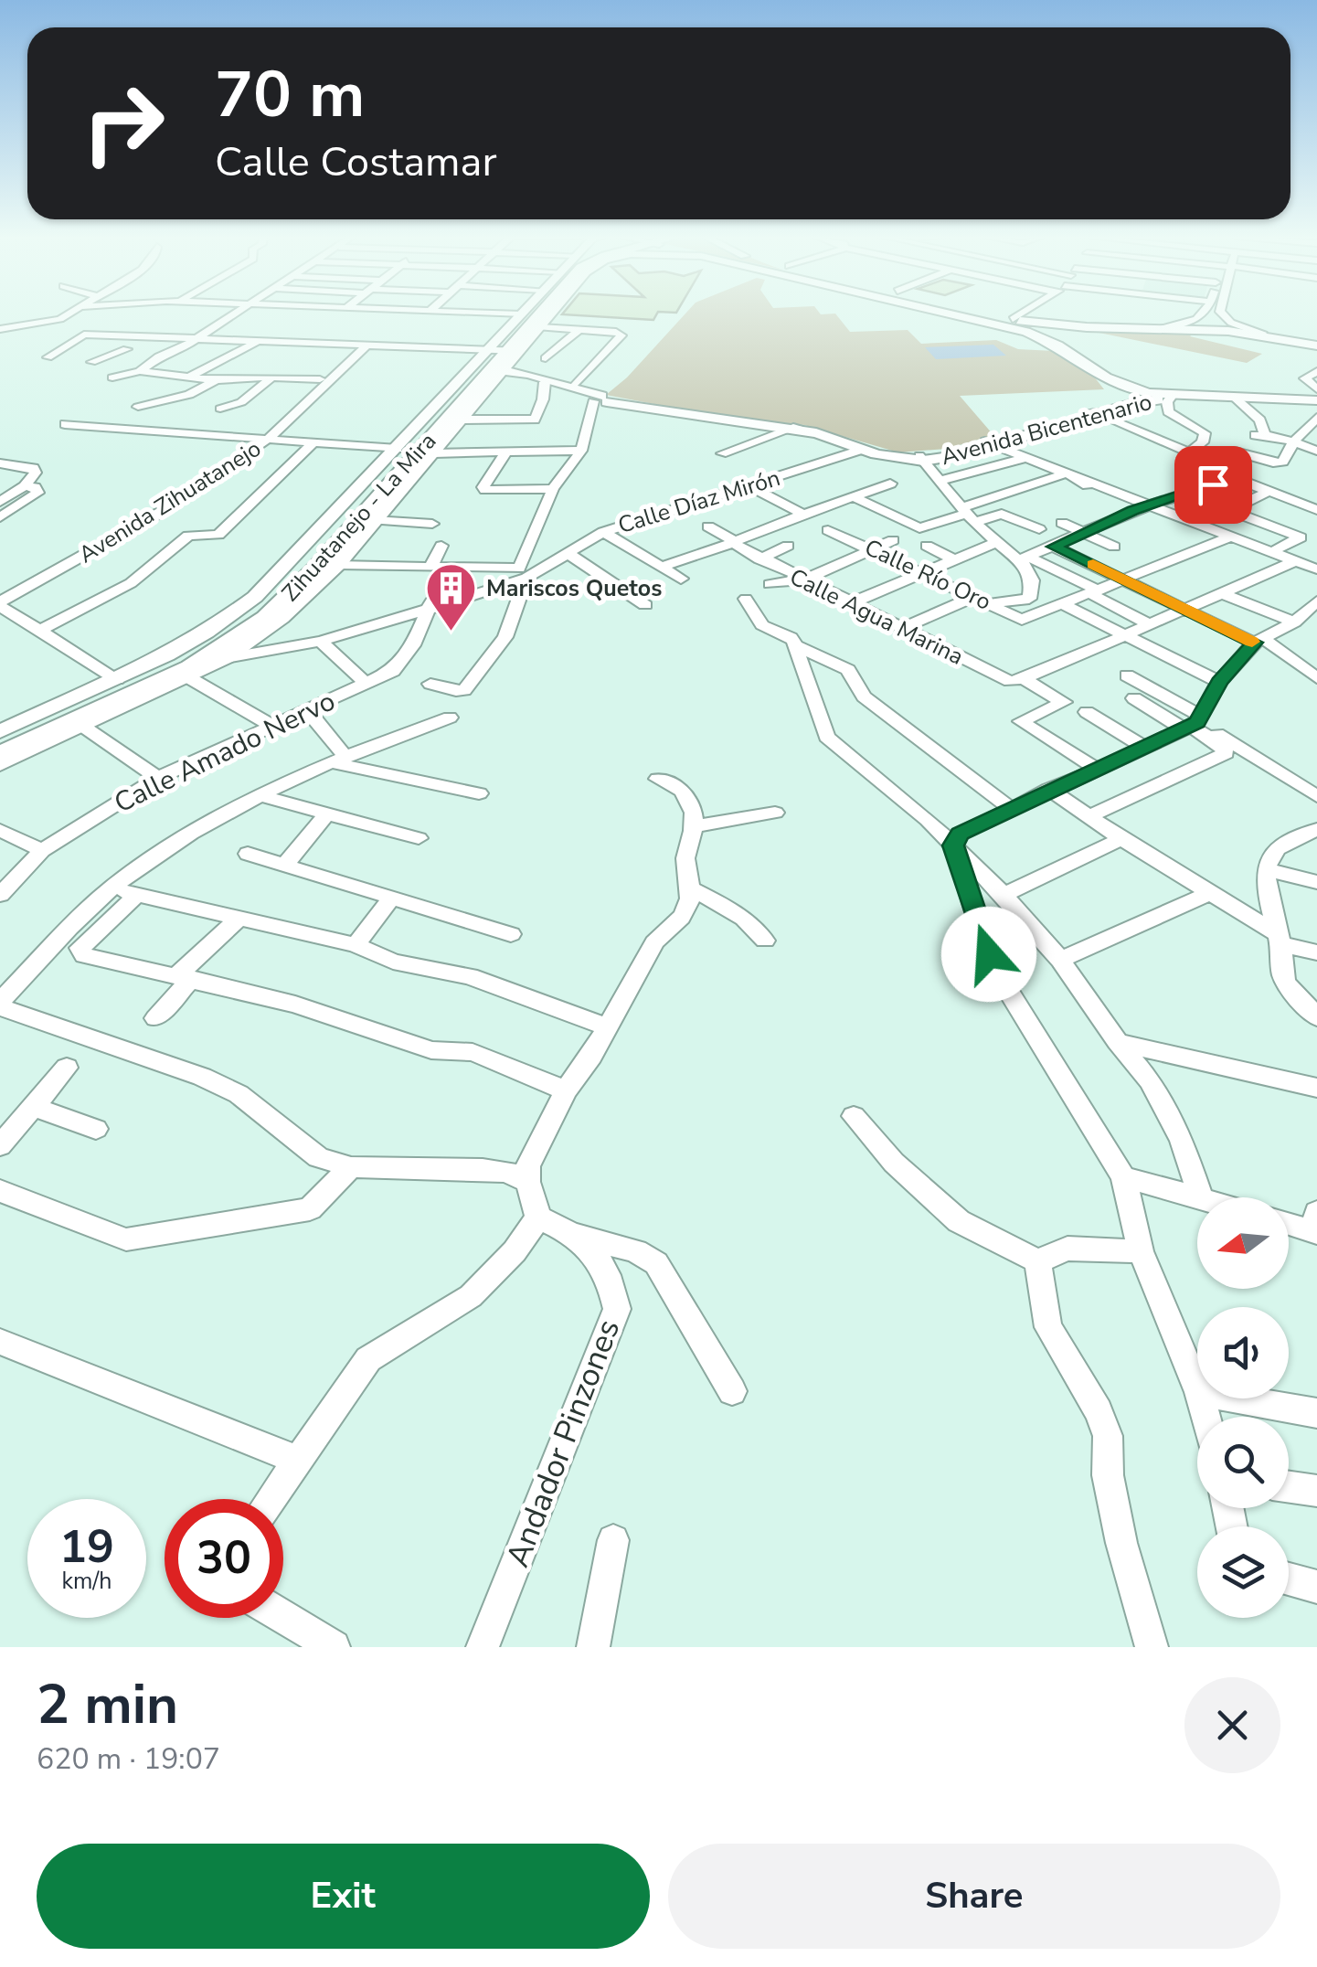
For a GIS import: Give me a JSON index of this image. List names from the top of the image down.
{
  "streets": {
    "highway": ["Zihuatanejo - La Mira"],
    "main road": ["Avenida Bicentenario"],
    "street": [
      "Avenida Zihuatanejo",
      "Calle Díaz Mirón",
      "Calle Río Oro",
      "Calle Agua Marina",
      "Calle Amado Nervo",
      "Andador Pinzones"
    ]
  },
  "crossings": [
    ["Avenida Bicentenario", "Calle Díaz Mirón"],
    ["Calle Díaz Mirón", "Calle Amado Nervo"],
    ["Calle Río Oro", "Calle Agua Marina"]
  ],
  "places": {
    "building": ["Mariscos Quetos"]
  },
  "north": "left",
  "page": {
    "turn": ["70 m", "Calle Costamar"],
    "speed": "19 km/h",
    "limit": "30",
    "heading": ["2 min", "620 m · 19:07"],
    "buttons": ["Exit", "Share"]
  }
}
